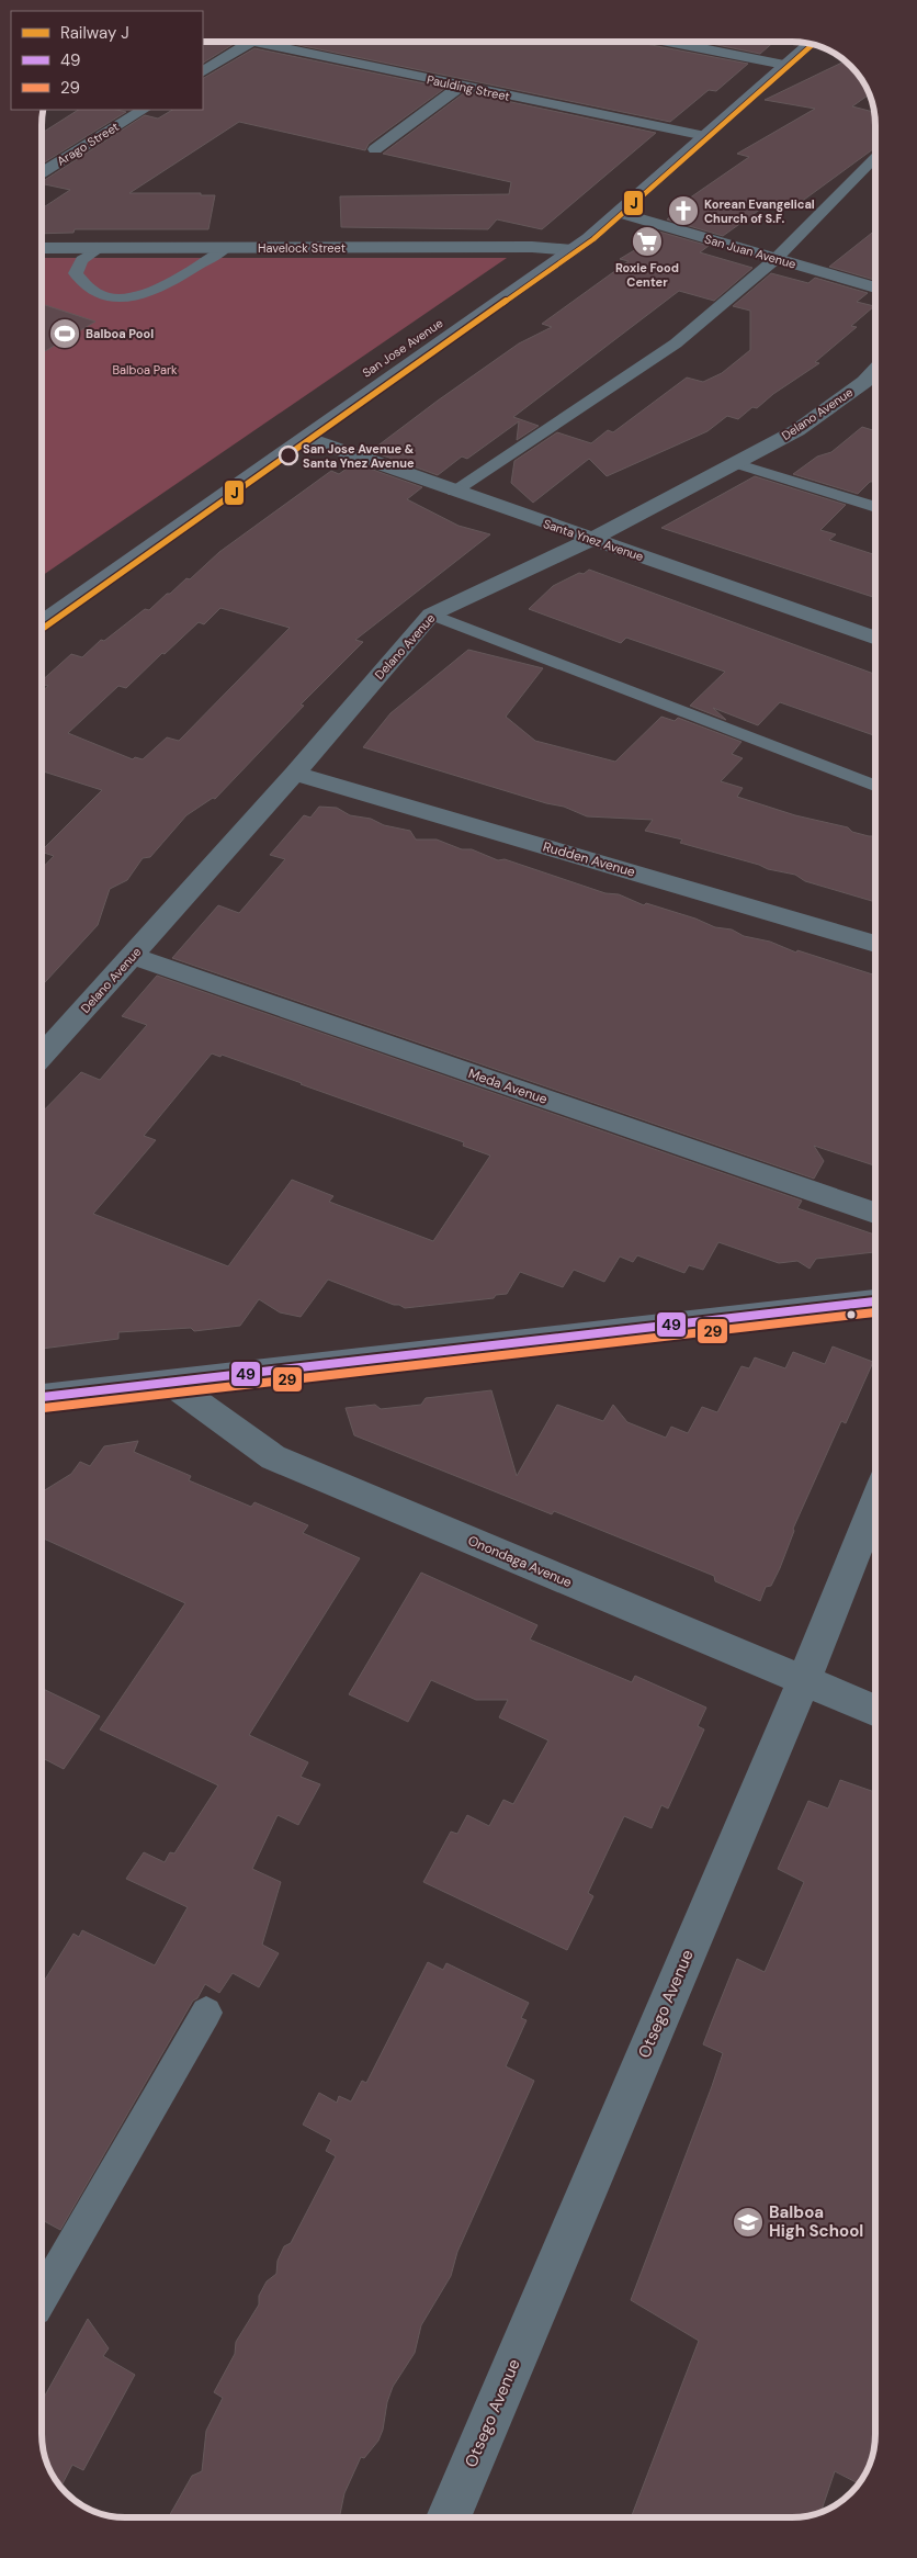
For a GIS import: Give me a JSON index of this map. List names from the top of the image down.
{
  "streets": {
    "main road": ["San Jose Avenue"],
    "street": [
      "Paulding Street",
      "Arago Street",
      "Havelock Street",
      "San Juan Avenue",
      "Delano Avenue",
      "Santa Ynez Avenue",
      "Rudden Avenue",
      "Meda Avenue",
      "Onondaga Avenue",
      "Otsego Avenue"
    ]
  },
  "crossings": [
    ["Paulding Street", "San Jose Avenue"],
    ["Havelock Street", "San Jose Avenue"],
    ["San Juan Avenue", "San Jose Avenue"],
    ["San Jose Avenue", "Santa Ynez Avenue"],
    ["Delano Avenue", "Santa Ynez Avenue"],
    ["Delano Avenue", "Rudden Avenue"],
    ["Delano Avenue", "Meda Avenue"],
    ["Onondaga Avenue", "Otsego Avenue"]
  ],
  "parks": ["Balboa Park"],
  "places": {
    "church": ["Korean Evangelical Church of S.F."],
    "supermarket": ["Roxie Food Center"],
    "sports": ["Balboa Pool"],
    "other": ["San Jose Avenue & Santa Ynez Avenue"],
    "school or university": ["Balboa High School"]
  },
  "lines": ["rail line J", "transit line 49", "transit line 29"],
  "legend": ["Railway J", "49", "29"]
}
